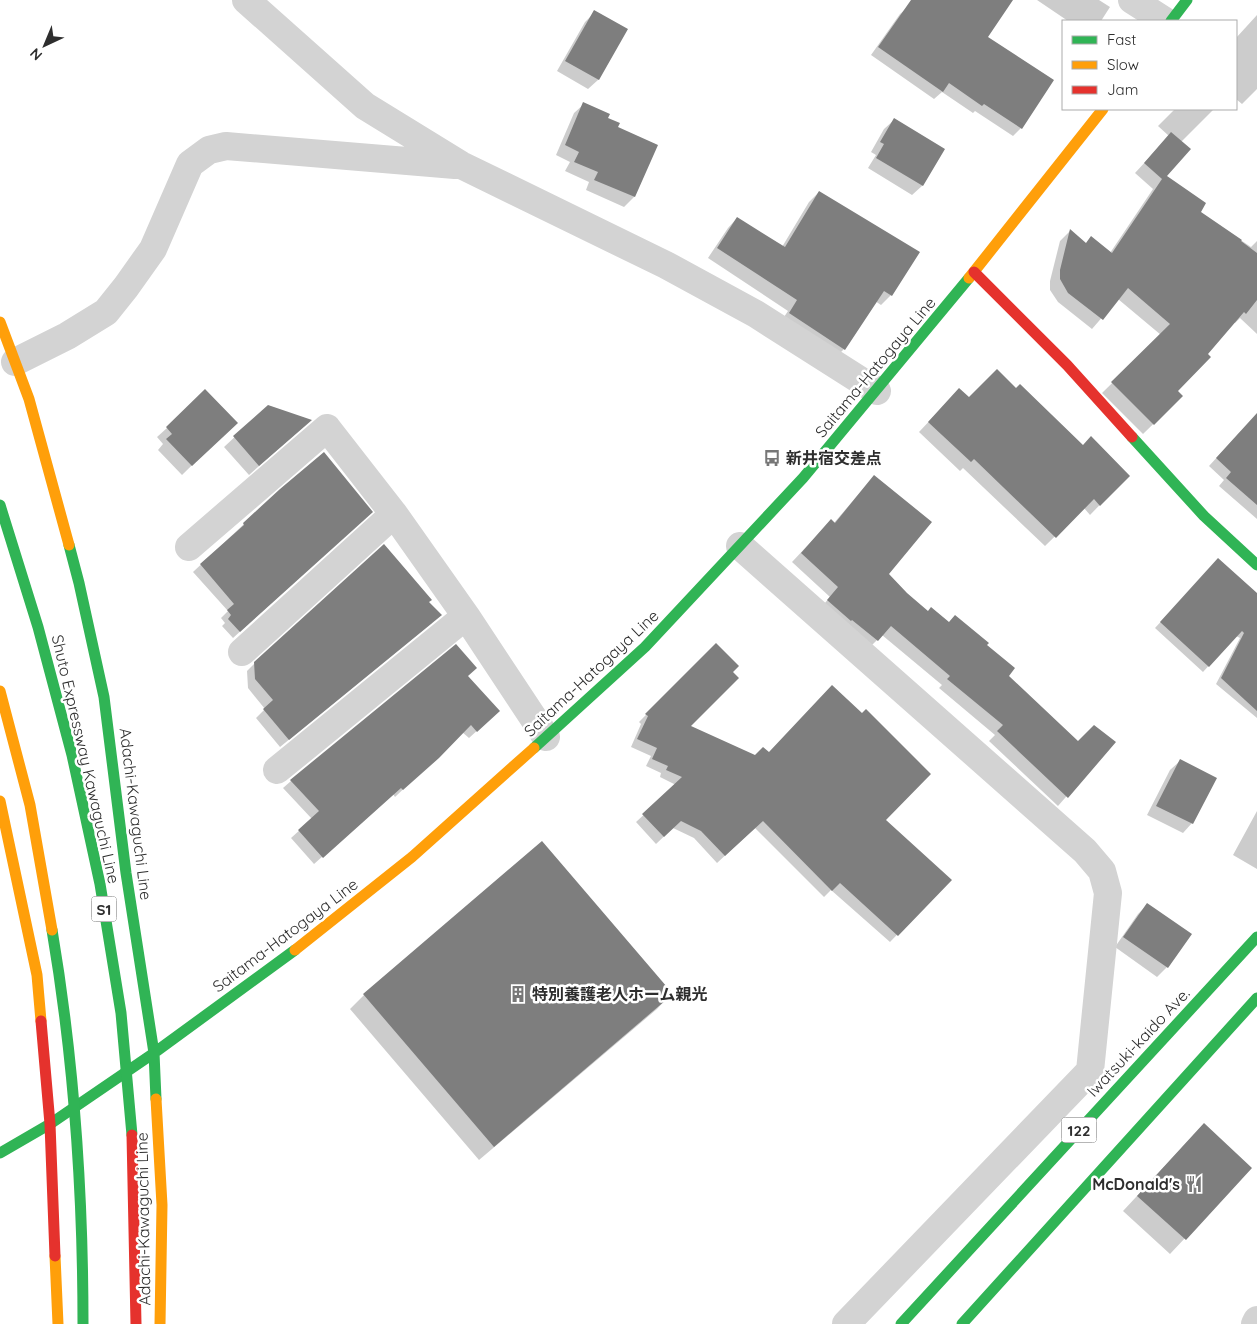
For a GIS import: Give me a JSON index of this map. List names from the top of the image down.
{
  "streets": {
    "main road": [
      "Saitama-Hatogaya Line",
      "Shuto Expressway Kawaguchi Line",
      "Adachi-Kawaguchi Line",
      "S1",
      "Iwatsuki-kaido Ave.",
      "122"
    ]
  },
  "crossings": [
    ["Saitama-Hatogaya Line", "Adachi-Kawaguchi Line"]
  ],
  "places": {
    "bus stop": ["新井宿交差点"],
    "building": ["特別養護老人ホーム親光"],
    "restaurant": ["McDonald's"]
  },
  "legend": ["Fast", "Slow", "Jam"],
  "north": "bottom left"
}
